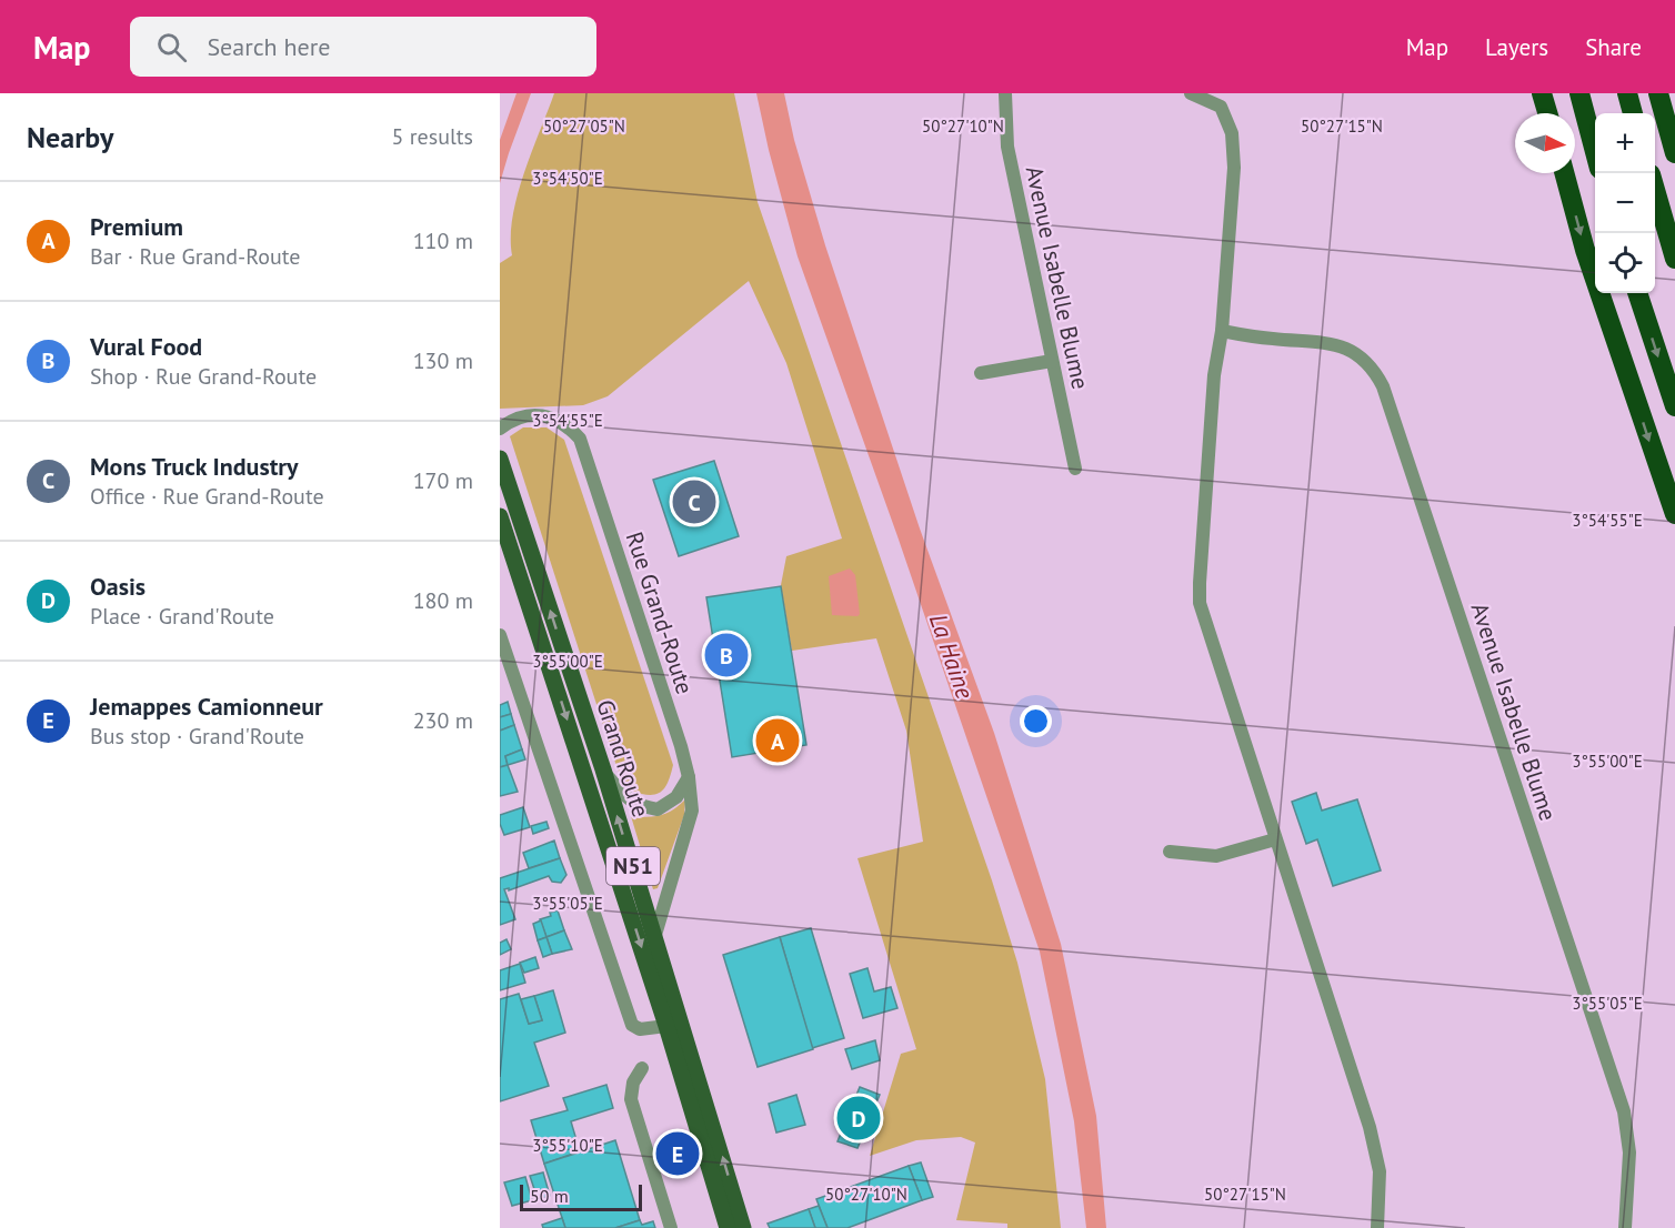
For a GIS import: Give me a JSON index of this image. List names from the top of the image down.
{
  "streets": {
    "main road": ["Grand'Route", "N51"],
    "street": ["Avenue Isabelle Blume", "Rue Grand-Route"]
  },
  "water": ["La Haine"],
  "scale_bar": "50 m",
  "north": "right",
  "page": {
    "header": "Map",
    "search": "Search here",
    "nav": ["Map", "Layers", "Share"],
    "heading": ["Nearby", "5 results"],
    "map_buttons": ["+", "−"],
    "list": [
      {
        "mark": "A",
        "name": "Premium",
        "note": "Bar · Rue Grand-Route",
        "value": "110 m"
      },
      {
        "mark": "B",
        "name": "Vural Food",
        "note": "Shop · Rue Grand-Route",
        "value": "130 m"
      },
      {
        "mark": "C",
        "name": "Mons Truck Industry",
        "note": "Office · Rue Grand-Route",
        "value": "170 m"
      },
      {
        "mark": "D",
        "name": "Oasis",
        "note": "Place · Grand'Route",
        "value": "180 m"
      },
      {
        "mark": "E",
        "name": "Jemappes Camionneur",
        "note": "Bus stop · Grand'Route",
        "value": "230 m"
      }
    ],
    "pins": [
      "C",
      "B",
      "A",
      "D",
      "E"
    ],
    "scale": "50 m"
  },
  "coordinates": [
    "50°27'10\"N",
    "50°27'15\"N",
    "50°27'05\"N",
    "3°54'50\"E",
    "3°54'55\"E",
    "3°55'00\"E",
    "3°55'05\"E",
    "3°55'10\"E"
  ]
}
